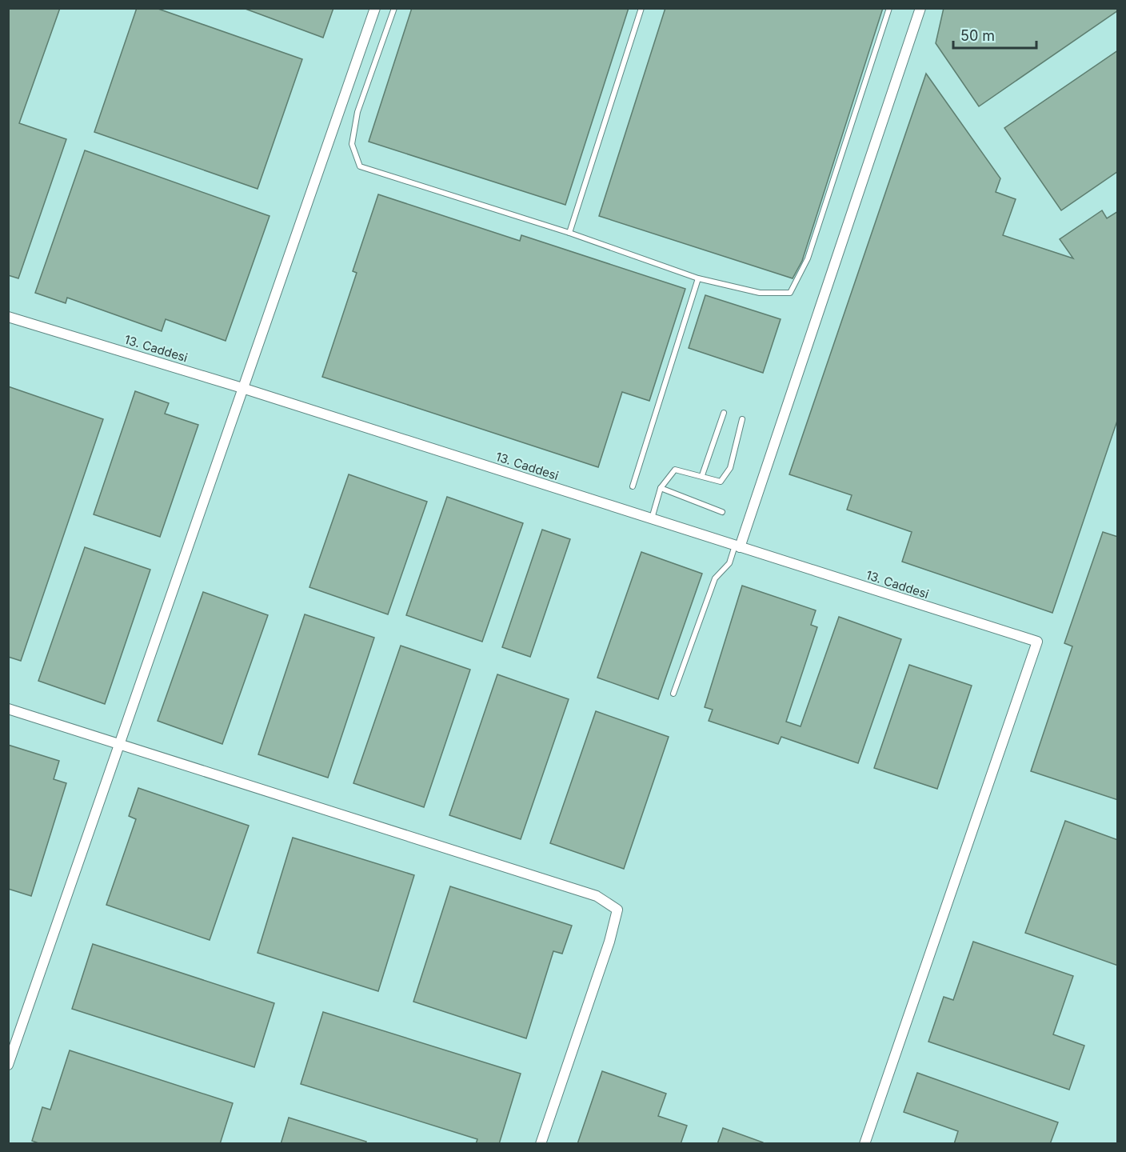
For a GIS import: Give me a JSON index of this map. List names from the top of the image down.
{
  "streets": {
    "street": ["13. Caddesi"]
  },
  "scale_bar": "50 m"
}
